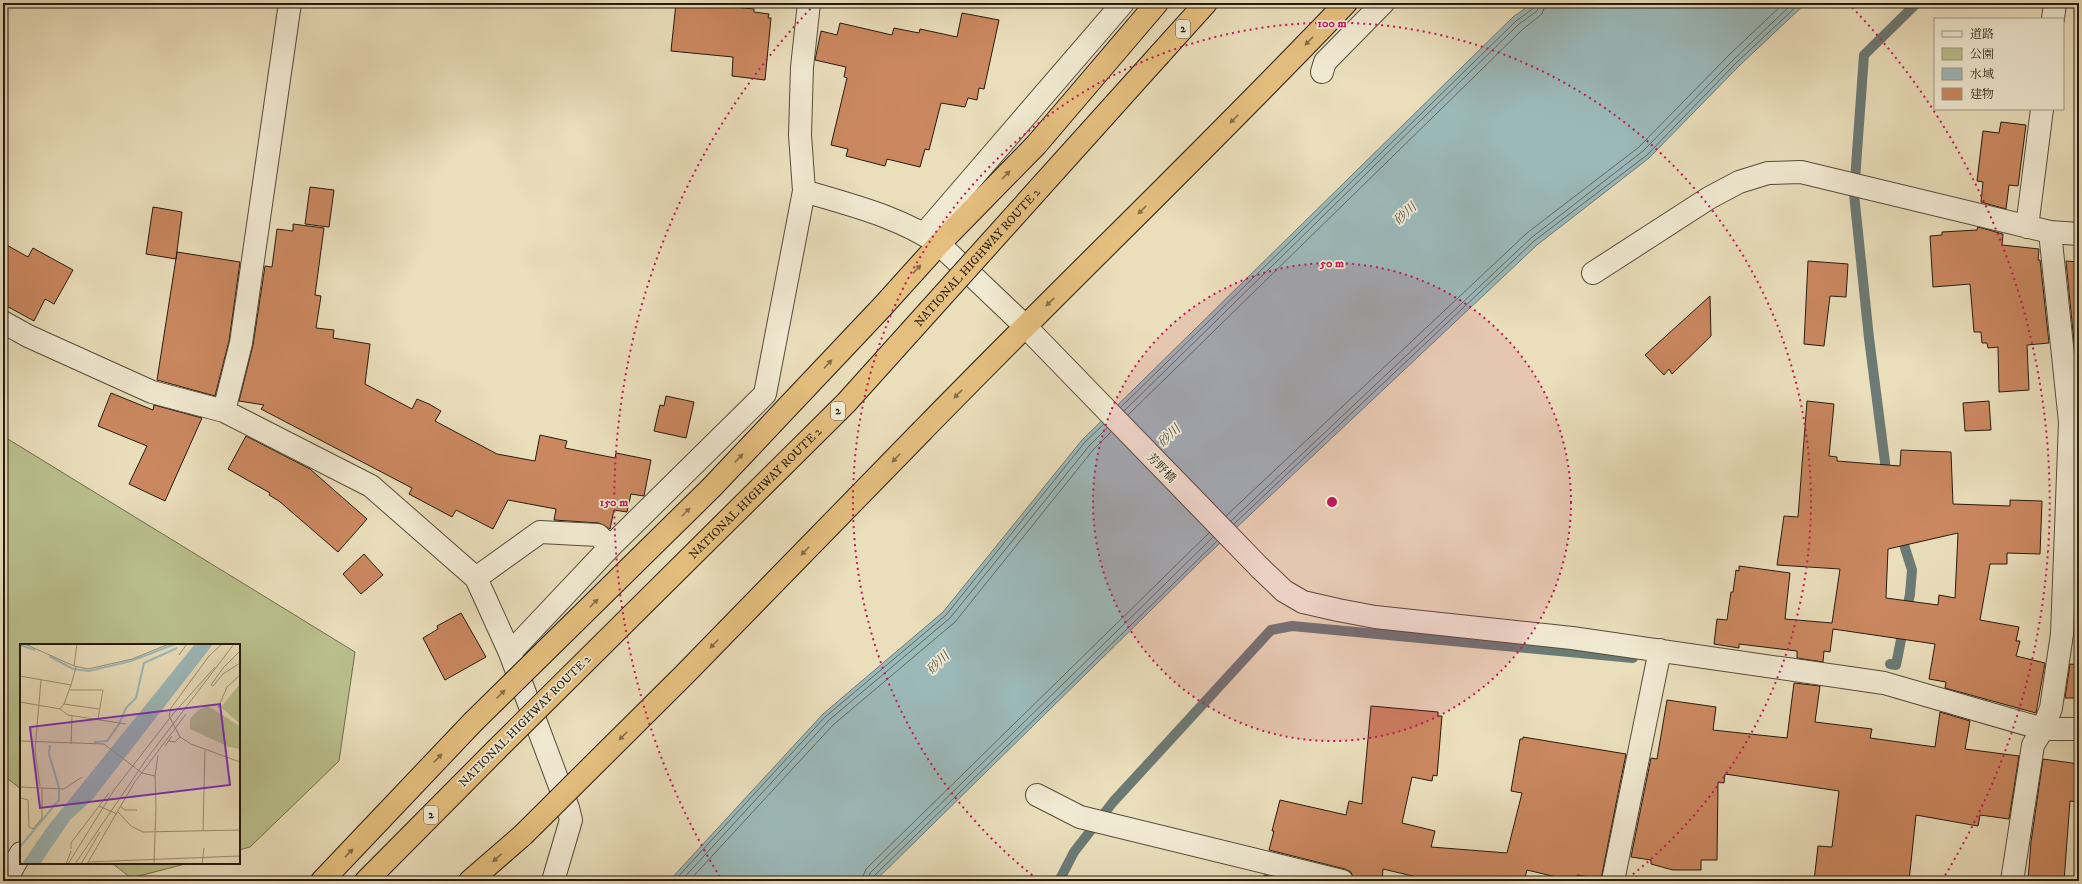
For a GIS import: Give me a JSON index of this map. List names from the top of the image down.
{
  "streets": {
    "highway": ["2", "NATIONAL HIGHWAY ROUTE 2"],
    "street": ["芳野橋"]
  },
  "water": ["砂川"],
  "legend": [
    "道路",
    "公園",
    "水域",
    "建物"
  ],
  "rings": ["100 m", "50 m", "150 m"]
}
